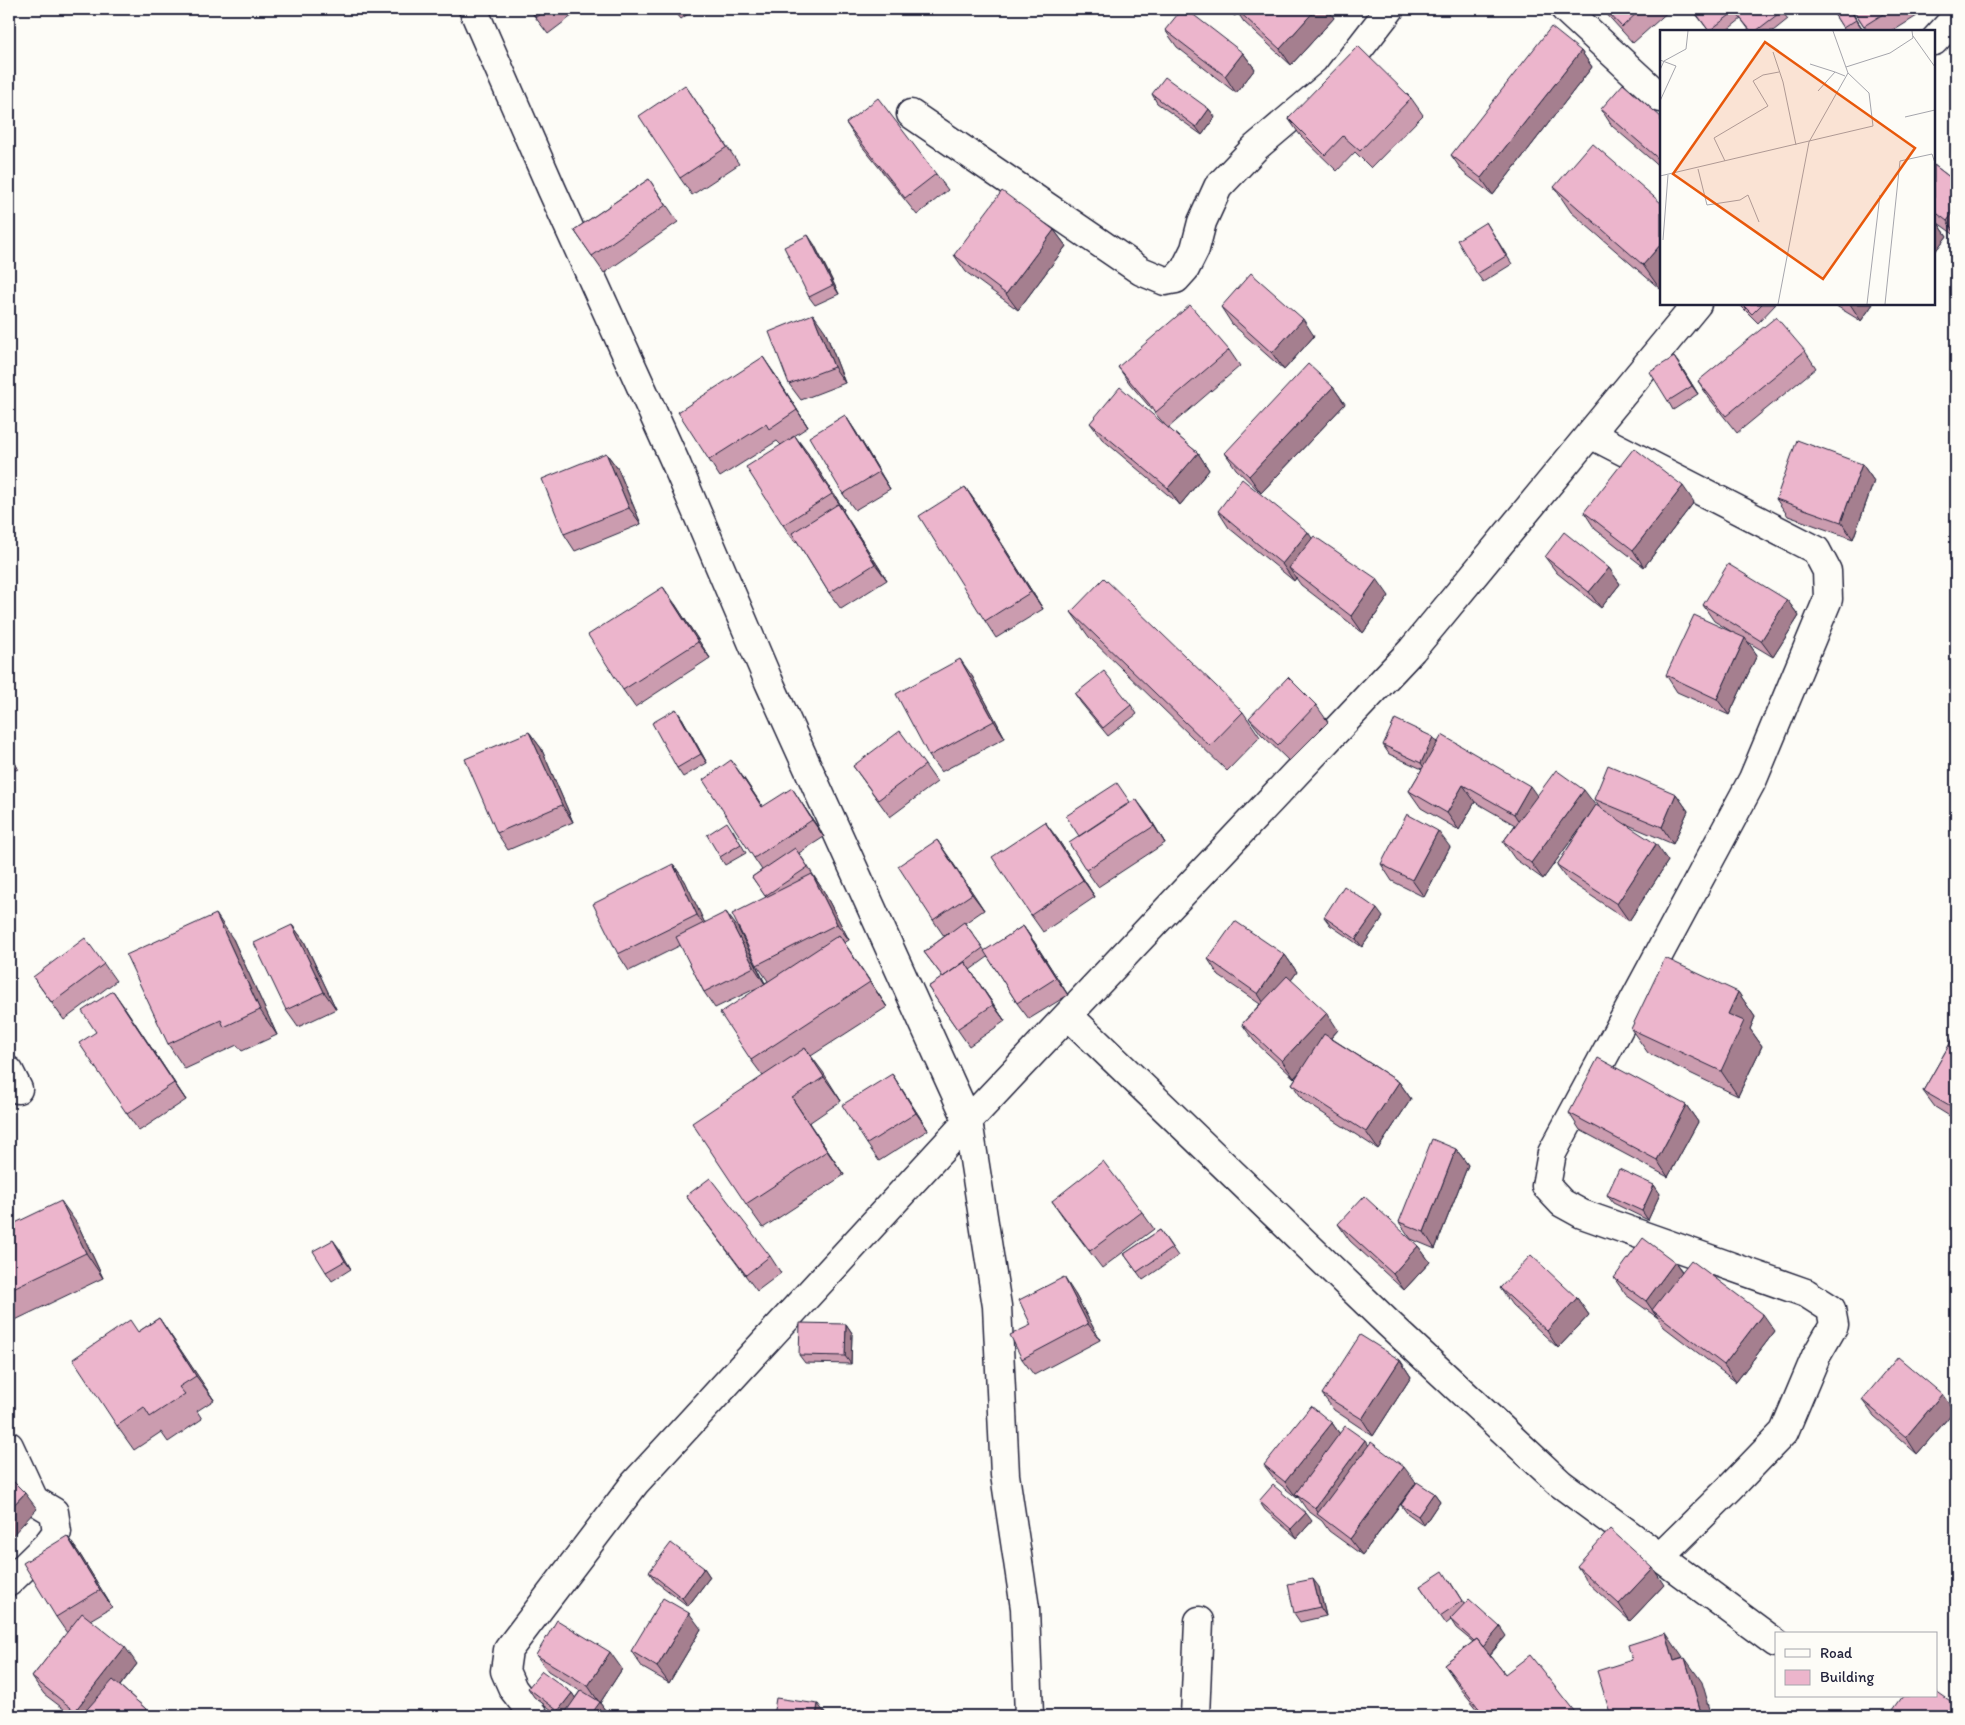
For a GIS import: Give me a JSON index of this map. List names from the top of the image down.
{
  "legend": ["Road", "Building"]
}
